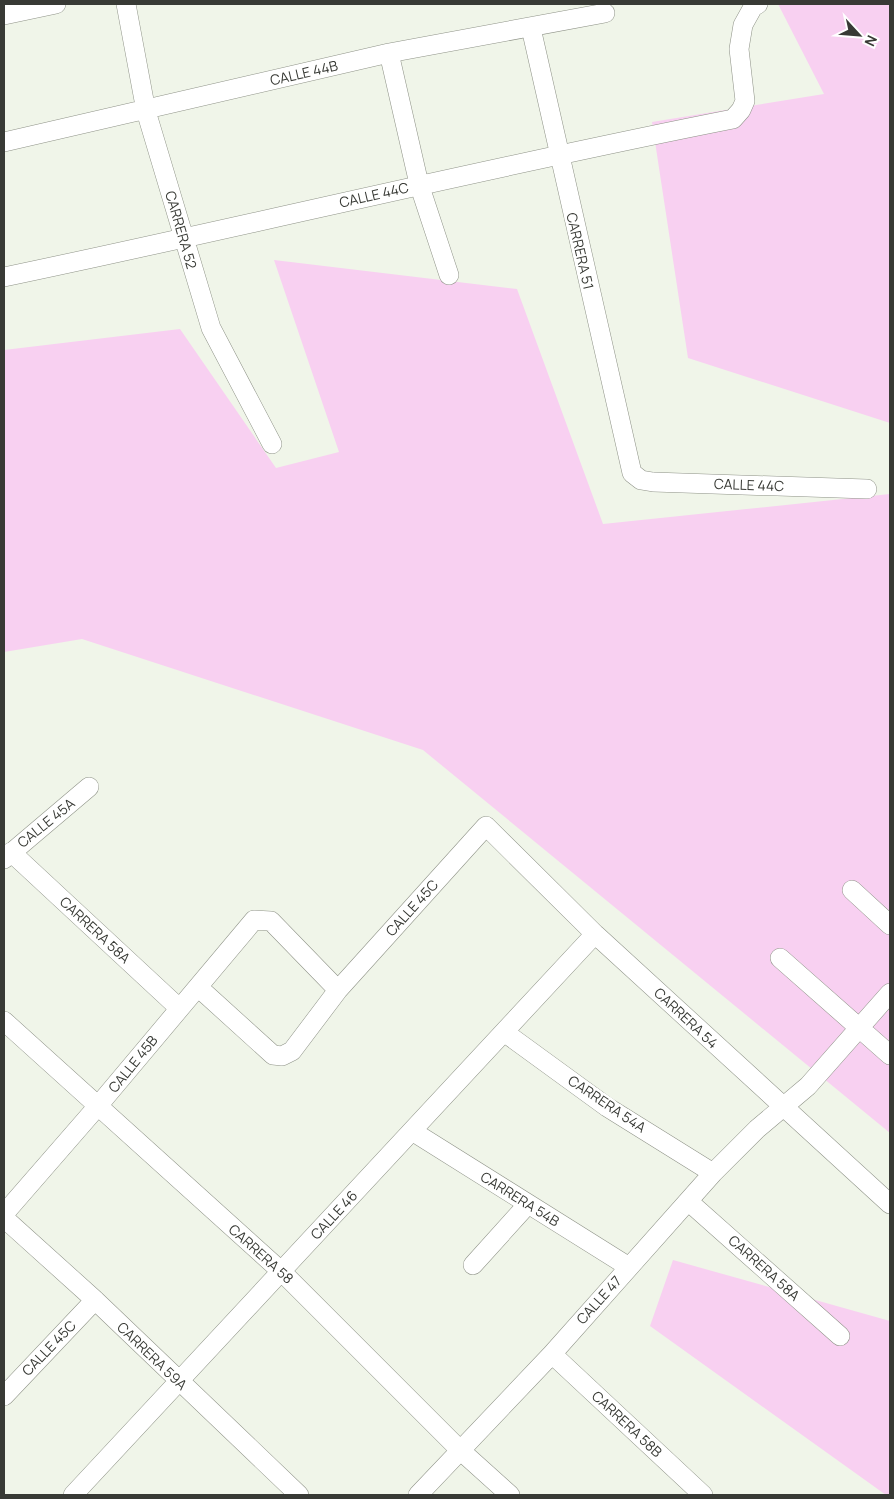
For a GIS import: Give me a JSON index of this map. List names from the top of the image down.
{
  "streets": {
    "street": [
      "CALLE 44B",
      "CALLE 44C",
      "CARRERA 52",
      "CARRERA 51",
      "CALLE 45A",
      "CALLE 45C",
      "CARRERA 58A",
      "CARRERA 54",
      "CALLE 45B",
      "CARRERA 54A",
      "CARRERA 54B",
      "CALLE 46",
      "CARRERA 58",
      "CALLE 47",
      "CARRERA 59A",
      "CARRERA 58B"
    ]
  },
  "crossings": [
    ["CALLE 44B", "CARRERA 52"],
    ["CALLE 44B", "CARRERA 51"],
    ["CALLE 44C", "CARRERA 52"],
    ["CALLE 44C", "CARRERA 51"],
    ["CALLE 45A", "CARRERA 58A"],
    ["CALLE 45C", "CARRERA 54"],
    ["CALLE 45C", "CALLE 45B"],
    ["CALLE 45C", "CARRERA 59A"],
    ["CARRERA 58A", "CALLE 45B"],
    ["CARRERA 58A", "CALLE 47"],
    ["CARRERA 54", "CALLE 46"],
    ["CARRERA 54", "CALLE 47"],
    ["CALLE 45B", "CARRERA 58"],
    ["CALLE 45B", "CARRERA 59A"],
    ["CARRERA 54A", "CALLE 46"],
    ["CARRERA 54A", "CALLE 47"],
    ["CARRERA 54B", "CALLE 46"],
    ["CARRERA 54B", "CALLE 47"],
    ["CALLE 46", "CARRERA 58"],
    ["CALLE 46", "CARRERA 59A"],
    ["CARRERA 58", "CALLE 47"],
    ["CALLE 47", "CARRERA 58B"]
  ],
  "north": "bottom right"
}
